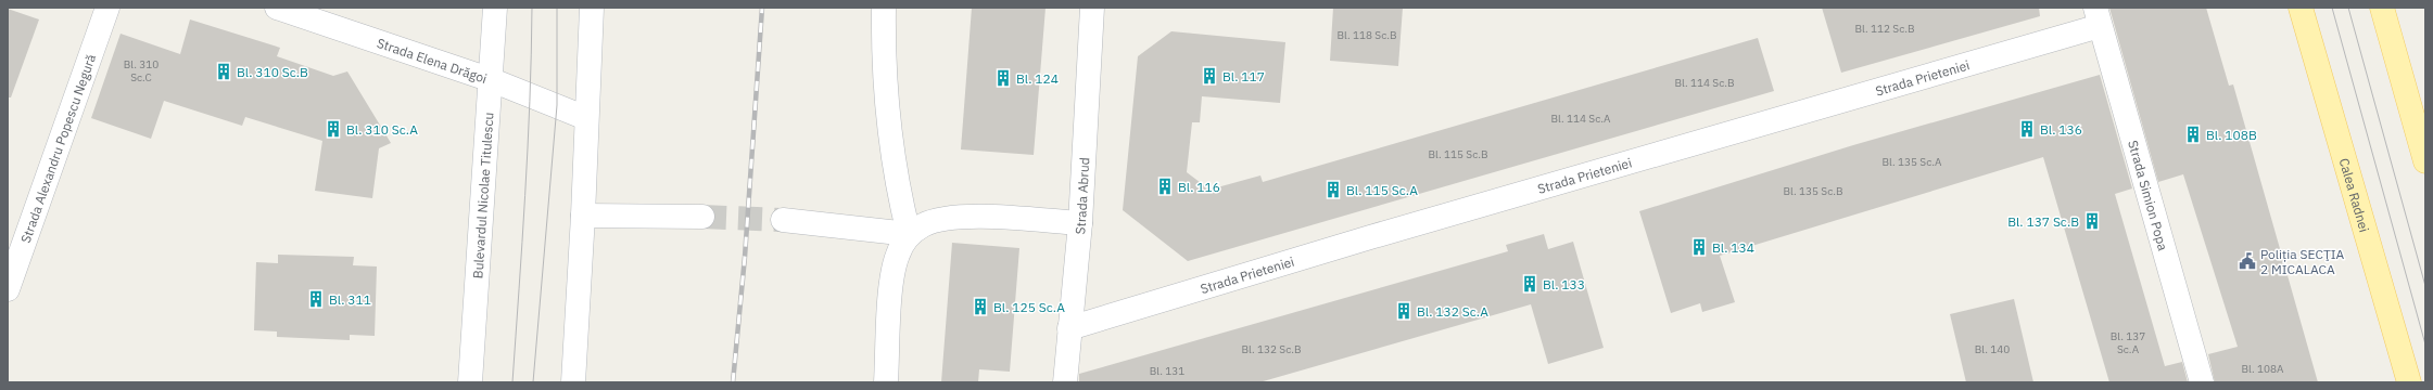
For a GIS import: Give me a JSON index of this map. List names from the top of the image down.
{
  "streets": {
    "main road": ["Calea Radnei"],
    "street": [
      "Strada Elena Drăgoi",
      "Strada Prieteniei",
      "Strada Alexandru Popescu Negură",
      "Bulevardul Nicolae Titulescu",
      "Strada Abrud",
      "Strada Simion Popa"
    ]
  },
  "crossings": [
    ["Strada Elena Drăgoi", "Bulevardul Nicolae Titulescu"],
    ["Strada Prieteniei", "Strada Abrud"],
    ["Strada Prieteniei", "Strada Simion Popa"]
  ],
  "places": {
    "building": [
      "Bl. 310 Sc.B",
      "Bl. 117",
      "Bl. 124",
      "Bl. 310 Sc.A",
      "Bl. 136",
      "Bl. 108B",
      "Bl. 116",
      "Bl. 115 Sc.A",
      "Bl. 137 Sc.B",
      "Bl. 134",
      "Bl. 133",
      "Bl. 311",
      "Bl. 125 Sc.A",
      "Bl. 132 Sc.A"
    ],
    "public building": ["Poliția SECŢIA 2 MICALACA"]
  },
  "house_numbers": [
    "Bl. 112 Sc.B",
    "Bl. 118 Sc.B",
    "Bl. 310 Sc.C",
    "Bl. 114 Sc.B",
    "Bl. 114 Sc.A",
    "Bl. 115 Sc.B",
    "Bl. 135 Sc.A",
    "Bl. 135 Sc.B",
    "Bl. 137 Sc.A",
    "Bl. 132 Sc.B",
    "Bl. 140",
    "Bl. 108A",
    "Bl. 131"
  ]
}
